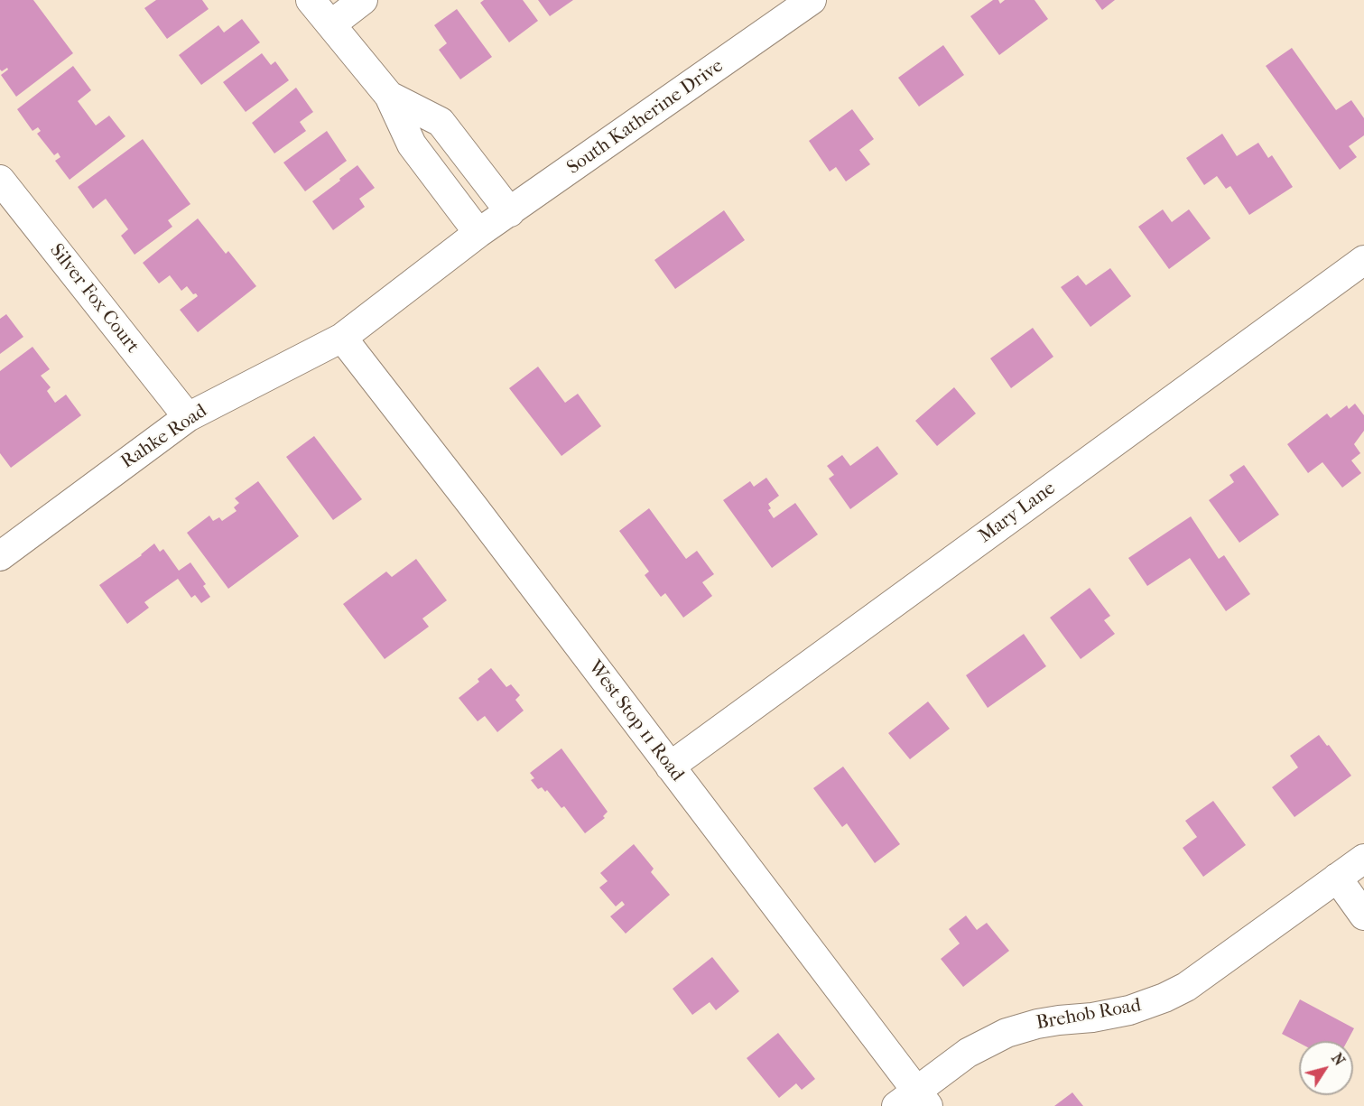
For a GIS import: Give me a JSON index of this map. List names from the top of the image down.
{
  "streets": {
    "street": [
      "South Katherine Drive",
      "Silver Fox Court",
      "Rahke Road",
      "Mary Lane",
      "West Stop 11 Road",
      "Brehob Road"
    ]
  },
  "crossings": [
    ["South Katherine Drive", "Rahke Road"],
    ["Silver Fox Court", "Rahke Road"],
    ["Rahke Road", "West Stop 11 Road"],
    ["Mary Lane", "West Stop 11 Road"],
    ["West Stop 11 Road", "Brehob Road"]
  ],
  "north": "top right"
}
